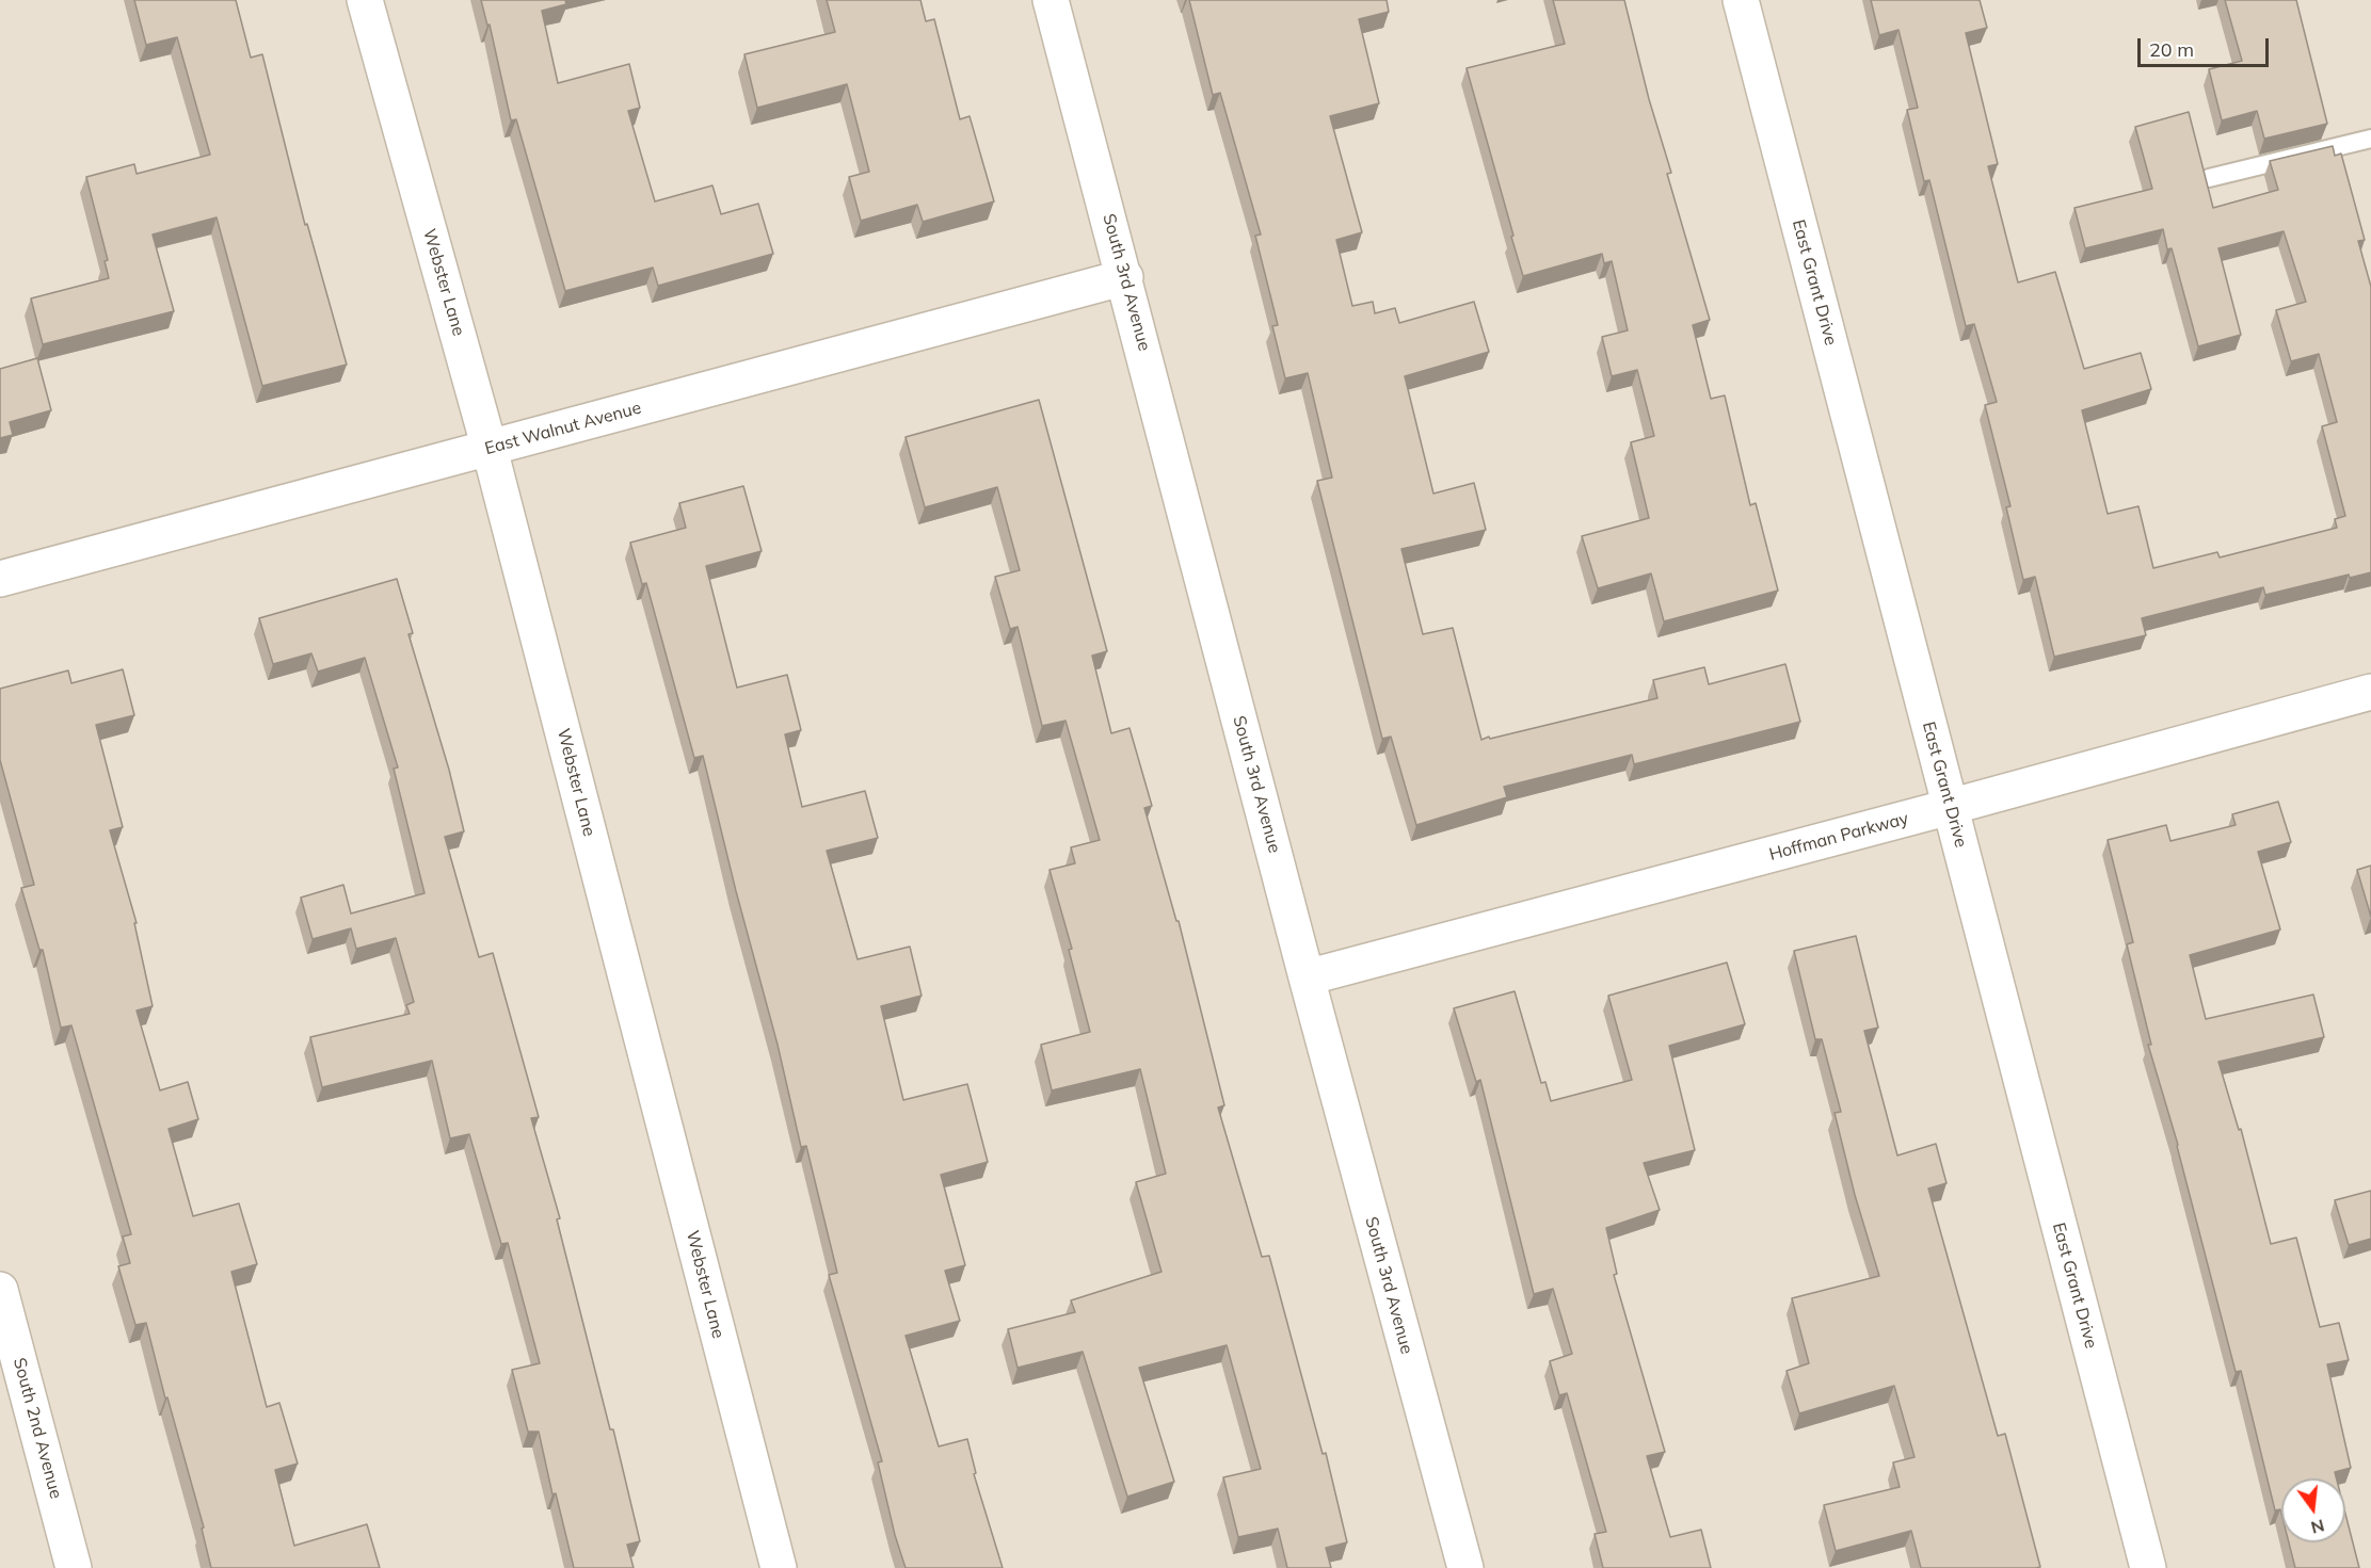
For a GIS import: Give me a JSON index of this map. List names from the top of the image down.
{
  "streets": {
    "street": [
      "Webster Lane",
      "South 3rd Avenue",
      "East Grant Drive",
      "East Walnut Avenue",
      "Hoffman Parkway",
      "South 2nd Avenue"
    ]
  },
  "crossings": [
    ["Webster Lane", "East Walnut Avenue"],
    ["South 3rd Avenue", "East Walnut Avenue"],
    ["South 3rd Avenue", "Hoffman Parkway"],
    ["East Grant Drive", "Hoffman Parkway"]
  ],
  "scale_bar": "20 m",
  "north": "bottom"
}
